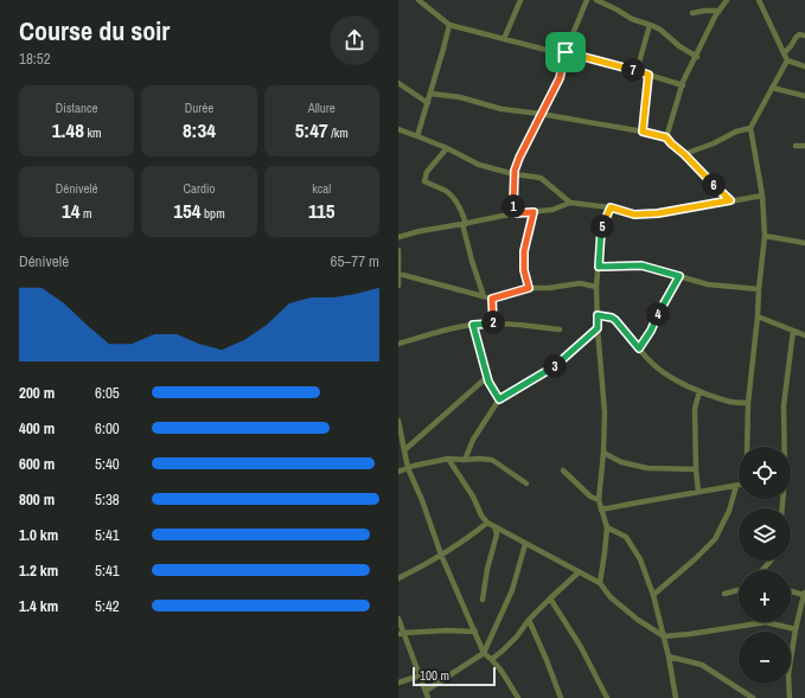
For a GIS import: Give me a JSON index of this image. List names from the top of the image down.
{
  "scale_bar": "100 m",
  "page": {
    "heading": ["Course du soir", "18:52"],
    "pins": [
      "7",
      "6",
      "1",
      "5",
      "4",
      "2",
      "3"
    ],
    "stats": [
      ["Distance", "1.48 km"],
      ["Durée", "8:34"],
      ["Allure", "5:47 /km"],
      ["Dénivelé", "14 m"],
      ["Cardio", "154 bpm"],
      ["kcal", "115"]
    ],
    "chart": ["Dénivelé", "65–77 m"],
    "list": [
      {
        "name": "200 m",
        "note": "6:05"
      },
      {
        "name": "400 m",
        "note": "6:00"
      },
      {
        "name": "600 m",
        "note": "5:40"
      },
      {
        "name": "800 m",
        "note": "5:38"
      },
      {
        "name": "1.0 km",
        "note": "5:41"
      },
      {
        "name": "1.2 km",
        "note": "5:41"
      },
      {
        "name": "1.4 km",
        "note": "5:42"
      }
    ],
    "map_buttons": ["+", "−"],
    "scale": "100 m"
  }
}
